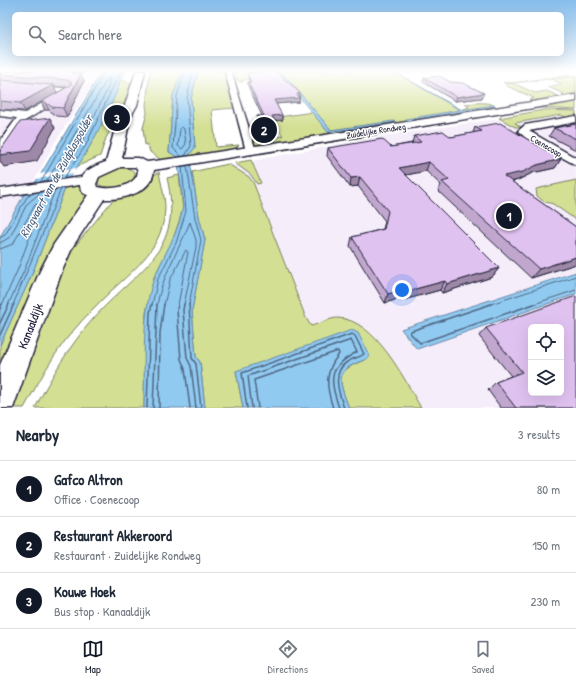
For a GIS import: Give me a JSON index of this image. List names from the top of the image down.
{
  "streets": {
    "main road": ["Zuidelijke Rondweg", "Kanaaldijk"],
    "street": ["Coenecoop"]
  },
  "water": ["Ringvaart van de Zuidplaspolder"],
  "page": {
    "search": "Search here",
    "pins": ["3", "2", "1"],
    "heading": ["Nearby", "3 results"],
    "list": [
      {
        "mark": "1",
        "name": "Gafco Altron",
        "note": "Office · Coenecoop",
        "value": "80 m"
      },
      {
        "mark": "2",
        "name": "Restaurant Akkeroord",
        "note": "Restaurant · Zuidelijke Rondweg",
        "value": "150 m"
      },
      {
        "mark": "3",
        "name": "Kouwe Hoek",
        "note": "Bus stop · Kanaaldijk",
        "value": "230 m"
      }
    ],
    "nav": ["Map", "Directions", "Saved"]
  }
}
